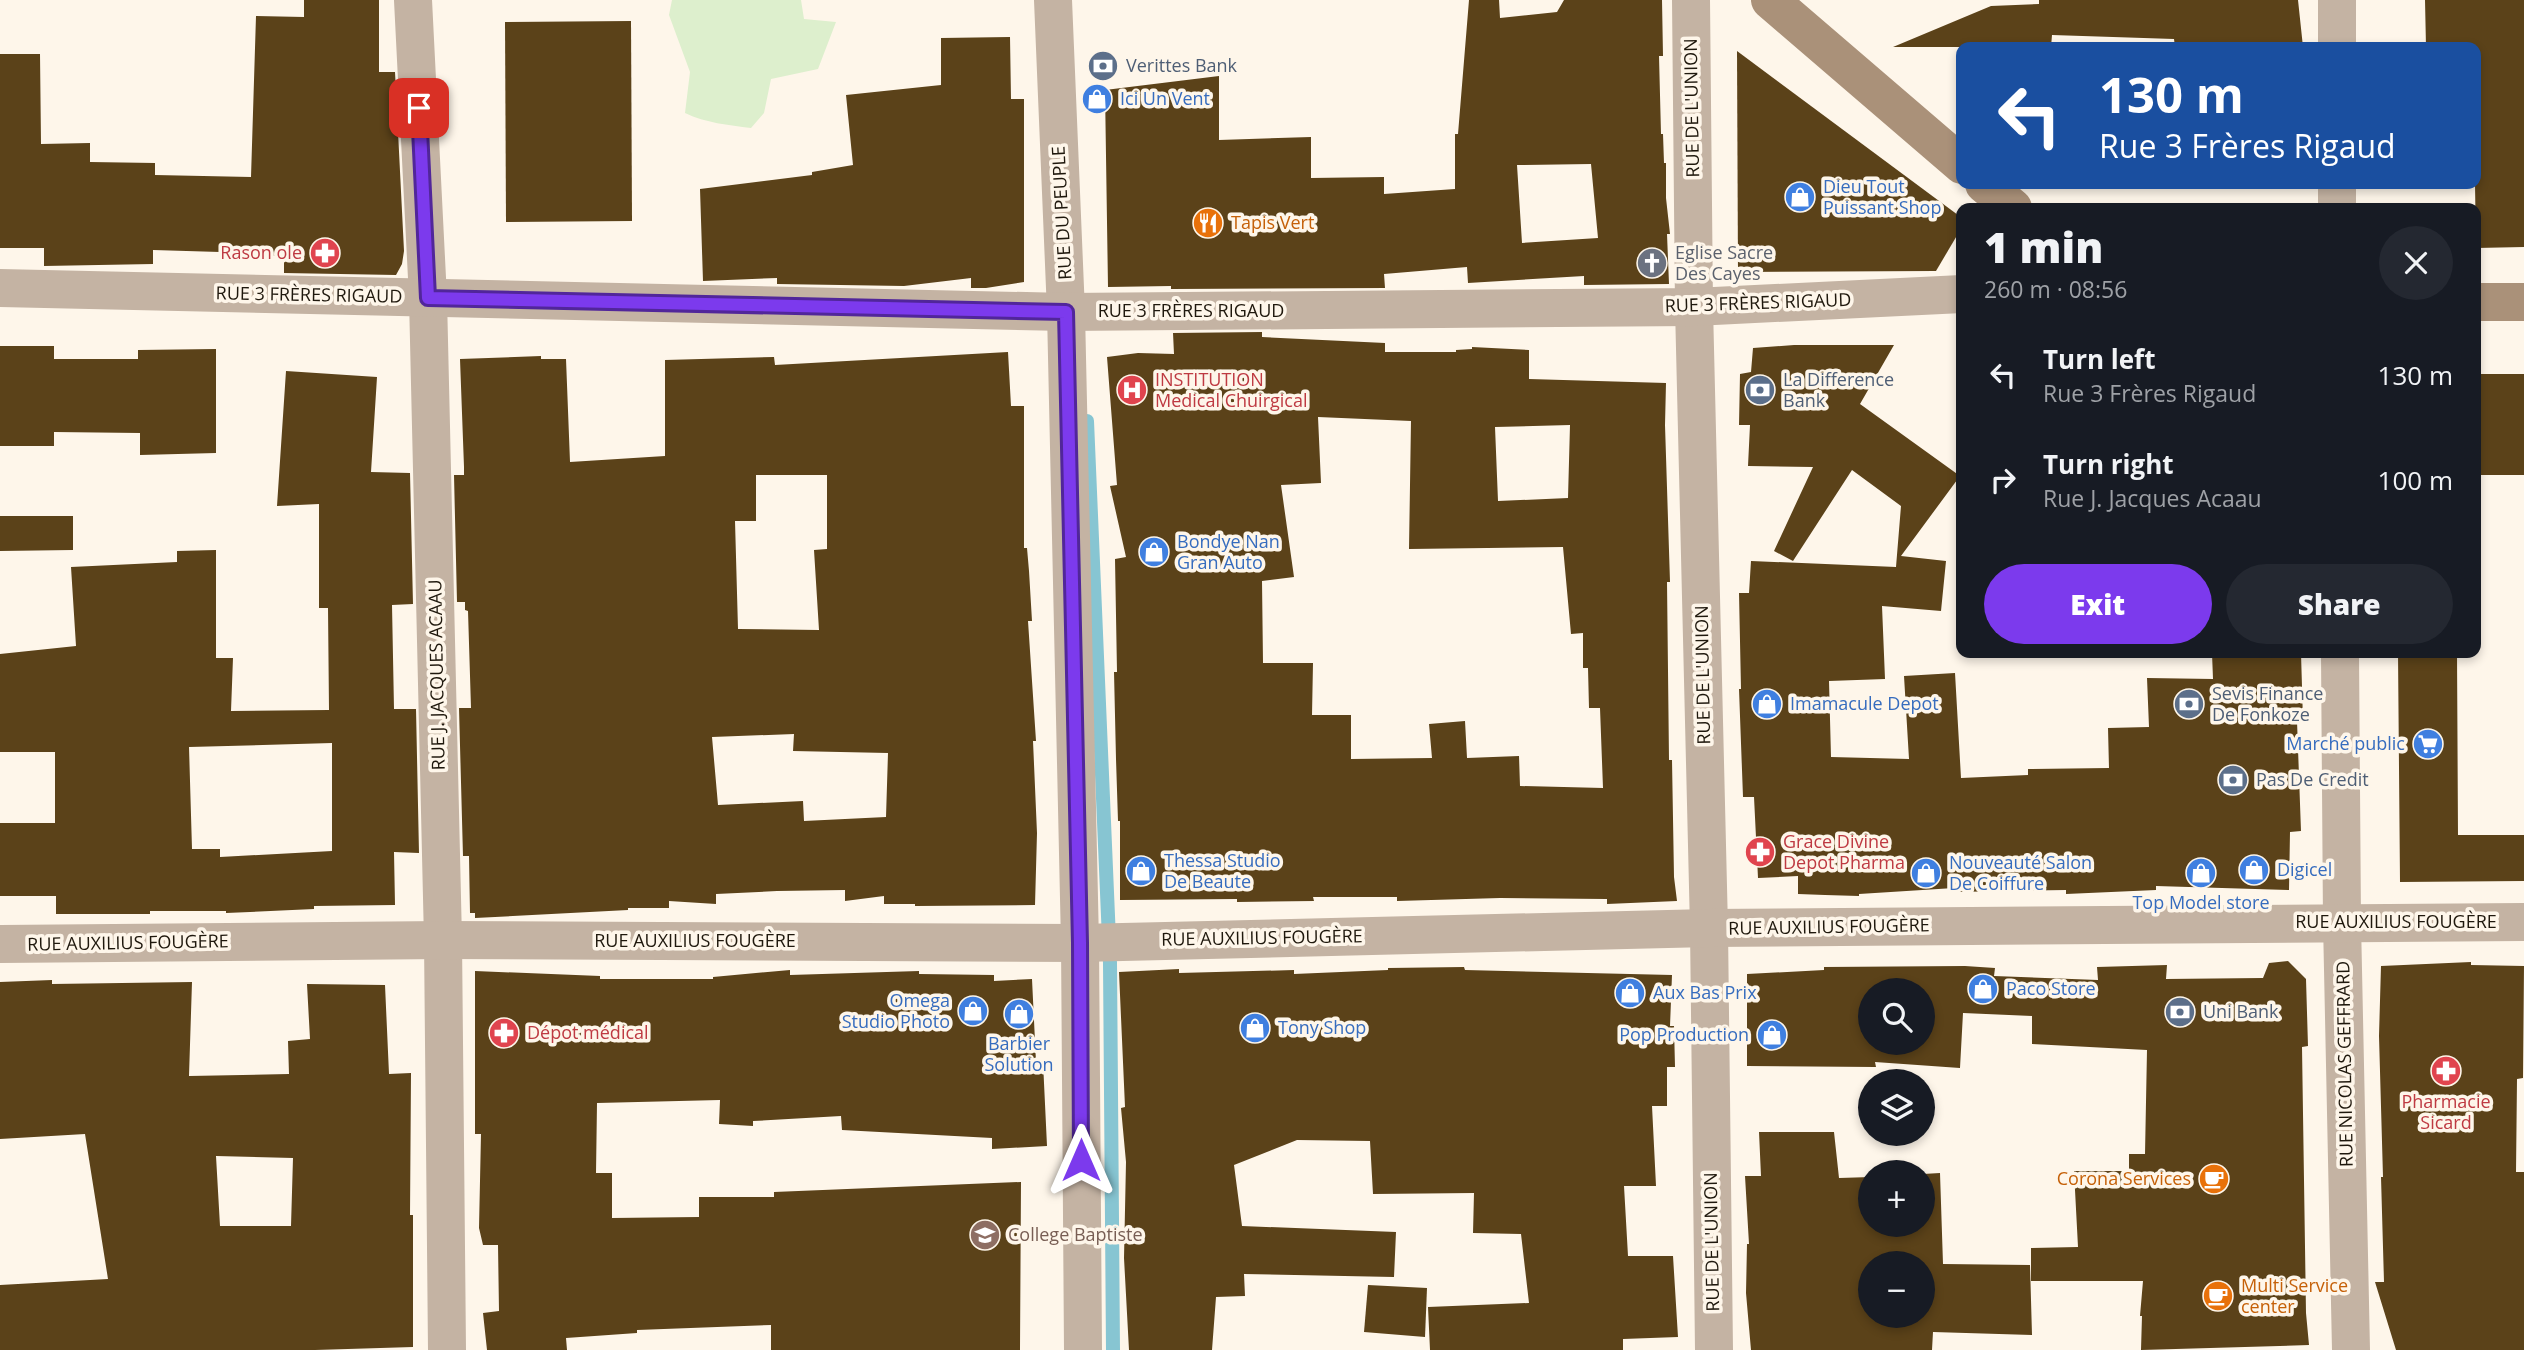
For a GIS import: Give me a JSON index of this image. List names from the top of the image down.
{
  "streets": {
    "street": [
      "RUE DE L'UNION",
      "RUE DU PEUPLE",
      "RUE 3 FRÈRES RIGAUD",
      "RUE J. JACQUES ACAAU",
      "RUE AUXILIUS FOUGÈRE",
      "RUE NICOLAS GEFFRARD"
    ]
  },
  "crossings": [
    ["RUE DE L'UNION", "RUE 3 FRÈRES RIGAUD"],
    ["RUE DE L'UNION", "RUE AUXILIUS FOUGÈRE"],
    ["RUE DU PEUPLE", "RUE 3 FRÈRES RIGAUD"],
    ["RUE DU PEUPLE", "RUE AUXILIUS FOUGÈRE"],
    ["RUE 3 FRÈRES RIGAUD", "RUE J. JACQUES ACAAU"],
    ["RUE J. JACQUES ACAAU", "RUE AUXILIUS FOUGÈRE"],
    ["RUE AUXILIUS FOUGÈRE", "RUE NICOLAS GEFFRARD"]
  ],
  "places": {
    "bank": [
      "Verittes Bank",
      "La Difference Bank",
      "Sevis Finance De Fonkoze",
      "Pas De Credit",
      "Uni Bank"
    ],
    "shop": [
      "Ici Un Vent",
      "Dieu Tout Puissant Shop",
      "Bondye Nan Gran Auto",
      "Imamacule Depot",
      "Digicel",
      "Thessa Studio De Beaute",
      "Nouveauté Salon De Coiffure",
      "Top Model store",
      "Paco Store",
      "Aux Bas Prix",
      "Omega Studio Photo",
      "Barbier Solution",
      "Tony Shop",
      "Pop Production"
    ],
    "restaurant": ["Tapis Vert"],
    "pharmacy": [
      "Rason ole",
      "Grace Divine Depot Pharma",
      "Dépot médical",
      "Pharmacie Sicard"
    ],
    "church": ["Eglise Sacre Des Cayes"],
    "hospital": ["INSTITUTION Medical Chuirgical"],
    "supermarket": ["Marché public"],
    "cafe": ["Corona Services", "Multi Service center"],
    "school or university": ["College Baptiste"]
  },
  "page": {
    "turn": ["130 m", "Rue 3 Frères Rigaud"],
    "heading": ["1 min", "260 m · 08:56"],
    "list": [
      {
        "name": "Turn left",
        "note": "Rue 3 Frères Rigaud",
        "value": "130 m"
      },
      {
        "name": "Turn right",
        "note": "Rue J. Jacques Acaau",
        "value": "100 m"
      }
    ],
    "buttons": ["Exit", "Share"],
    "map_buttons": ["+", "−"]
  }
}
